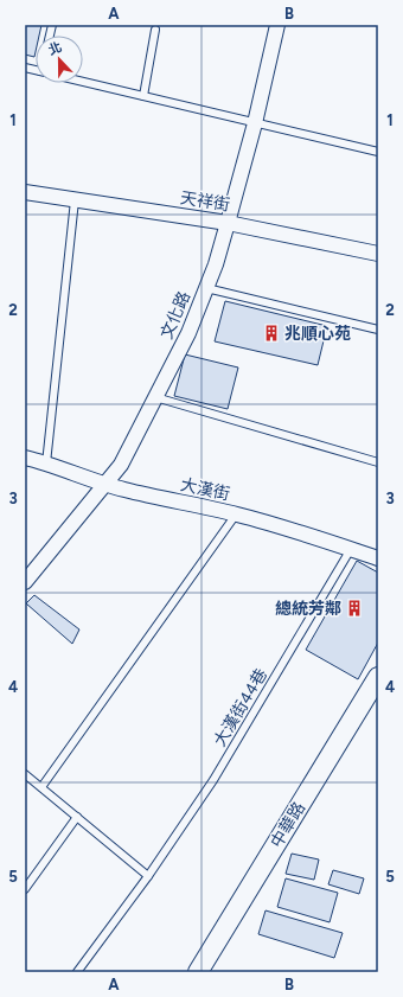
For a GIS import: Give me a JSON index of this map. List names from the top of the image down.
{
  "streets": {
    "street": [
      "天祥街",
      "文化路",
      "大漢街",
      "中華路"
    ],
    "lane": ["大漢街44巷"]
  },
  "crossings": [
    ["天祥街", "文化路"],
    ["文化路", "大漢街"],
    ["大漢街", "大漢街44巷"]
  ],
  "places": {
    "building": ["兆順心苑", "總統芳鄰"]
  },
  "north": "top",
  "grid": {
    "columns": ["A", "B"],
    "rows": [
      "1",
      "2",
      "3",
      "4",
      "5"
    ]
  }
}
